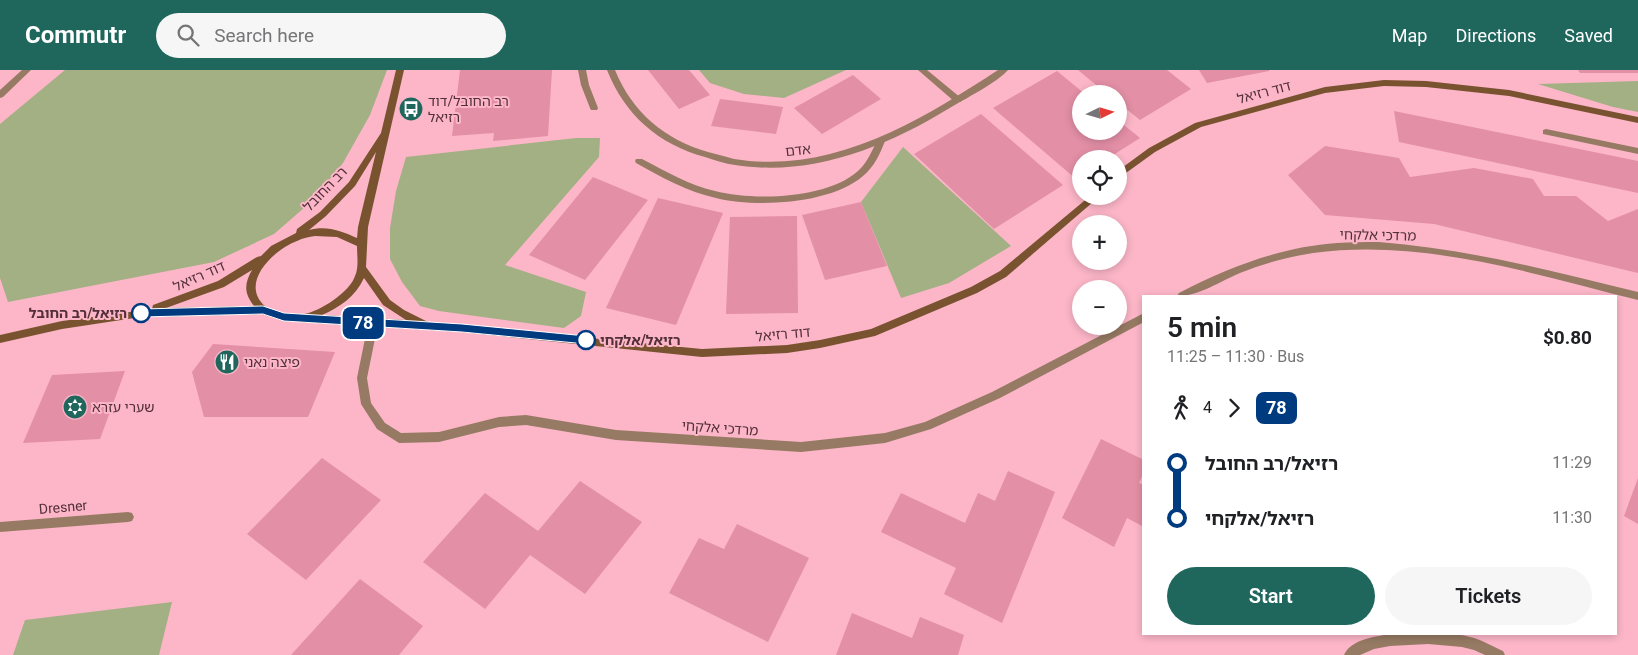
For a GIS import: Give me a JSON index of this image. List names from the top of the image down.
{
  "streets": {
    "street": [
      "דוד רזיאל",
      "אדם",
      "רב החובל",
      "מרדכי אלקחי",
      "Dresner"
    ]
  },
  "crossings": [
    ["דוד רזיאל", "רב החובל"],
    ["דוד רזיאל", "מרדכי אלקחי"]
  ],
  "places": {
    "bus stop": ["רב החובל/דוד רזיאל"],
    "other": ["רזיאל/רב החובל", "רזיאל/אלקחי"],
    "restaurant": ["פיצה נאני"],
    "synagogue": ["שערי עזרא"]
  },
  "lines": ["bus line 78"],
  "north": "right",
  "page": {
    "header": "Commutr",
    "search": "Search here",
    "nav": ["Map", "Directions", "Saved"],
    "on_map": "78",
    "map_buttons": ["+", "−"],
    "heading": ["5 min", "11:25 – 11:30 · Bus", "$0.80"],
    "legs": ["4", "78"],
    "list": [
      {
        "name": "רזיאל/רב החובל",
        "value": "11:29"
      },
      {
        "name": "רזיאל/אלקחי",
        "value": "11:30"
      }
    ],
    "buttons": ["Start", "Tickets"]
  }
}
